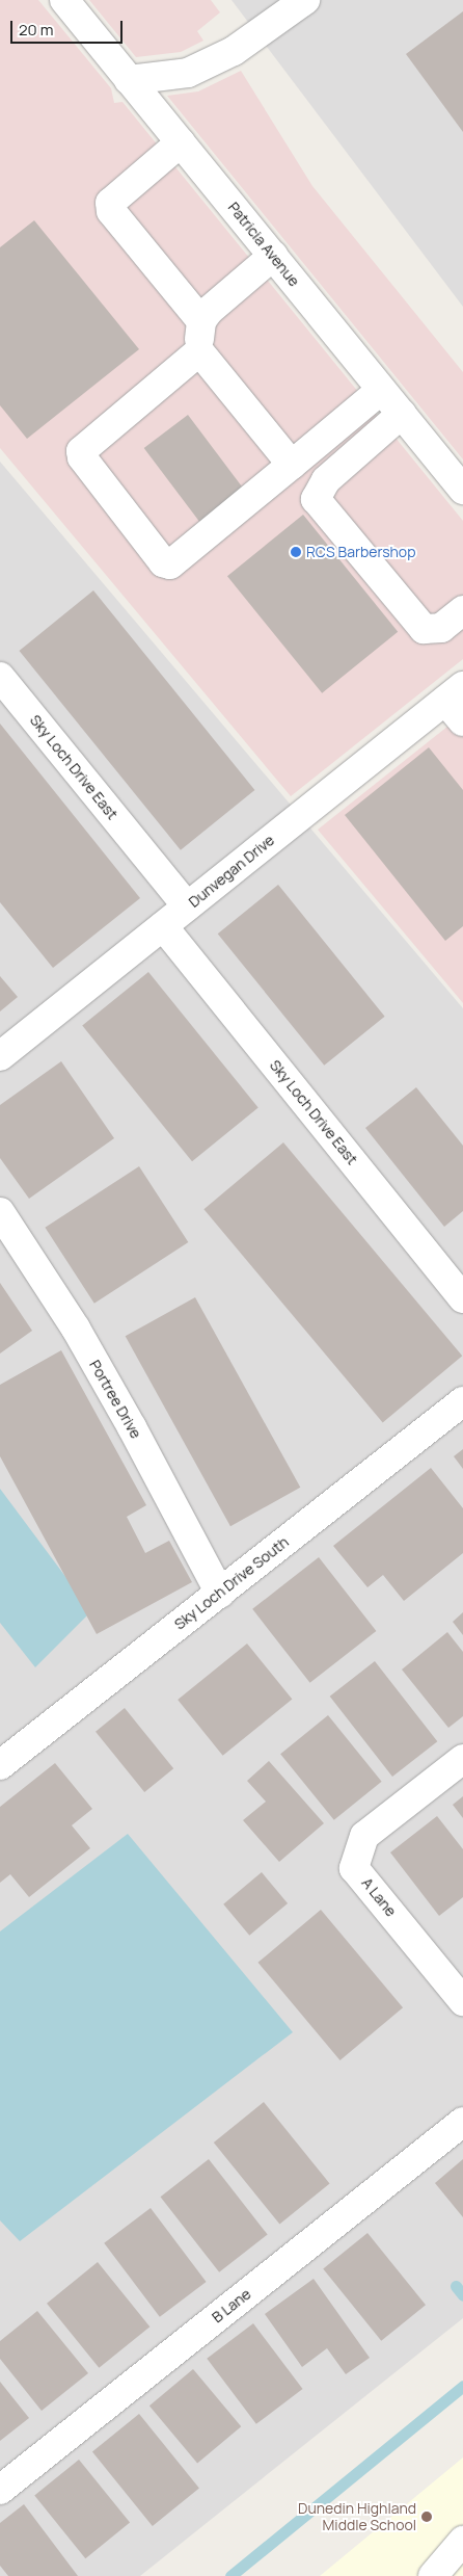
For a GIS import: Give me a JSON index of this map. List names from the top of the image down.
{
  "streets": {
    "street": [
      "Patricia Avenue",
      "Sky Loch Drive East",
      "Dunvegan Drive",
      "Portree Drive",
      "Sky Loch Drive South",
      "A Lane",
      "B Lane"
    ]
  },
  "crossings": [
    ["Sky Loch Drive East", "Dunvegan Drive"],
    ["Portree Drive", "Sky Loch Drive South"]
  ],
  "places": ["RCS Barbershop", "Dunedin Highland Middle School"],
  "scale_bar": "20 m"
}
